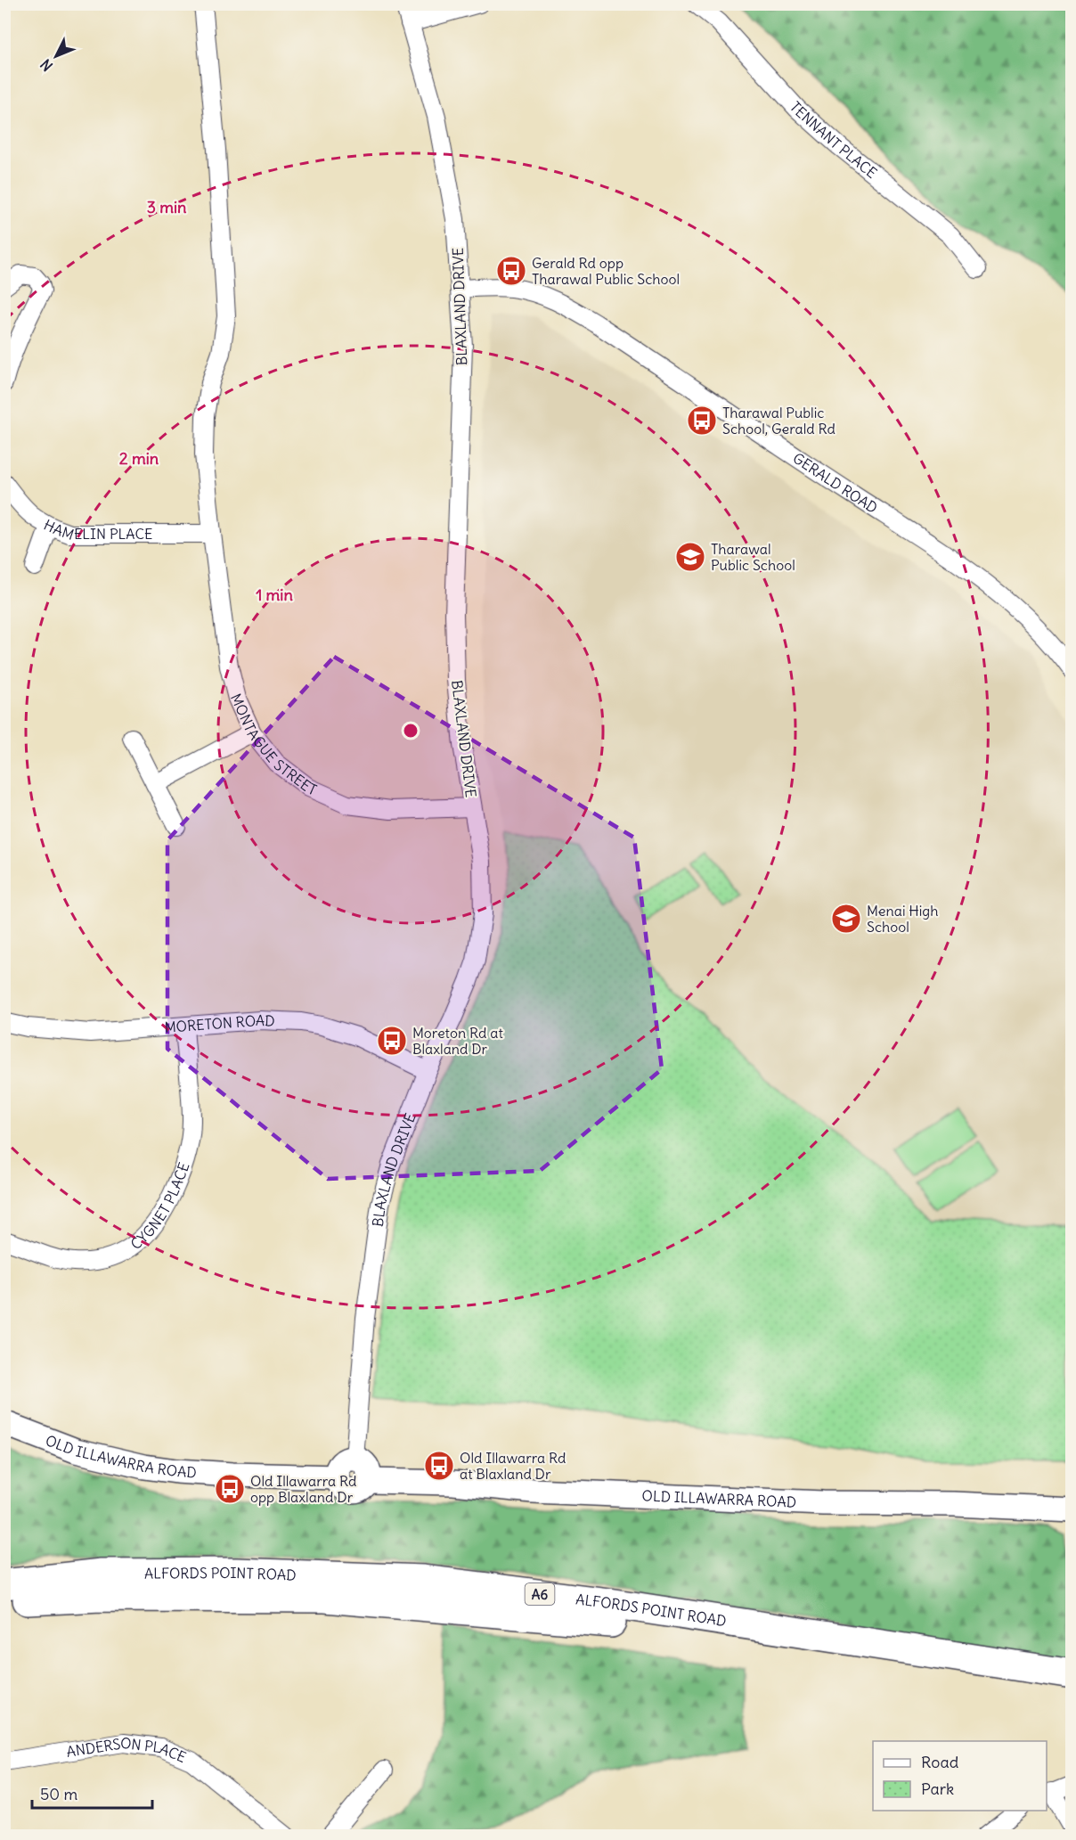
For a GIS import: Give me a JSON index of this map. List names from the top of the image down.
{
  "streets": {
    "highway": ["ALFORDS POINT ROAD", "A6"],
    "street": [
      "TENNANT PLACE",
      "BLAXLAND DRIVE",
      "GERALD ROAD",
      "HAMELIN PLACE",
      "MONTAGUE STREET",
      "MORETON ROAD",
      "CYGNET PLACE",
      "OLD ILLAWARRA ROAD",
      "ANDERSON PLACE"
    ]
  },
  "crossings": [
    ["BLAXLAND DRIVE", "GERALD ROAD"],
    ["BLAXLAND DRIVE", "MONTAGUE STREET"],
    ["BLAXLAND DRIVE", "MORETON ROAD"],
    ["BLAXLAND DRIVE", "OLD ILLAWARRA ROAD"],
    ["HAMELIN PLACE", "MONTAGUE STREET"],
    ["MORETON ROAD", "CYGNET PLACE"]
  ],
  "places": {
    "bus stop": [
      "Gerald Rd opp Tharawal Public School",
      "Tharawal Public School, Gerald Rd",
      "Moreton Rd at Blaxland Dr",
      "Old Illawarra Rd at Blaxland Dr",
      "Old Illawarra Rd opp Blaxland Dr"
    ],
    "school or university": ["Tharawal Public School", "Menai High School"]
  },
  "legend": ["Road", "Park"],
  "scale_bar": "50 m",
  "north": "bottom left",
  "rings": ["3 min", "2 min", "1 min"]
}
